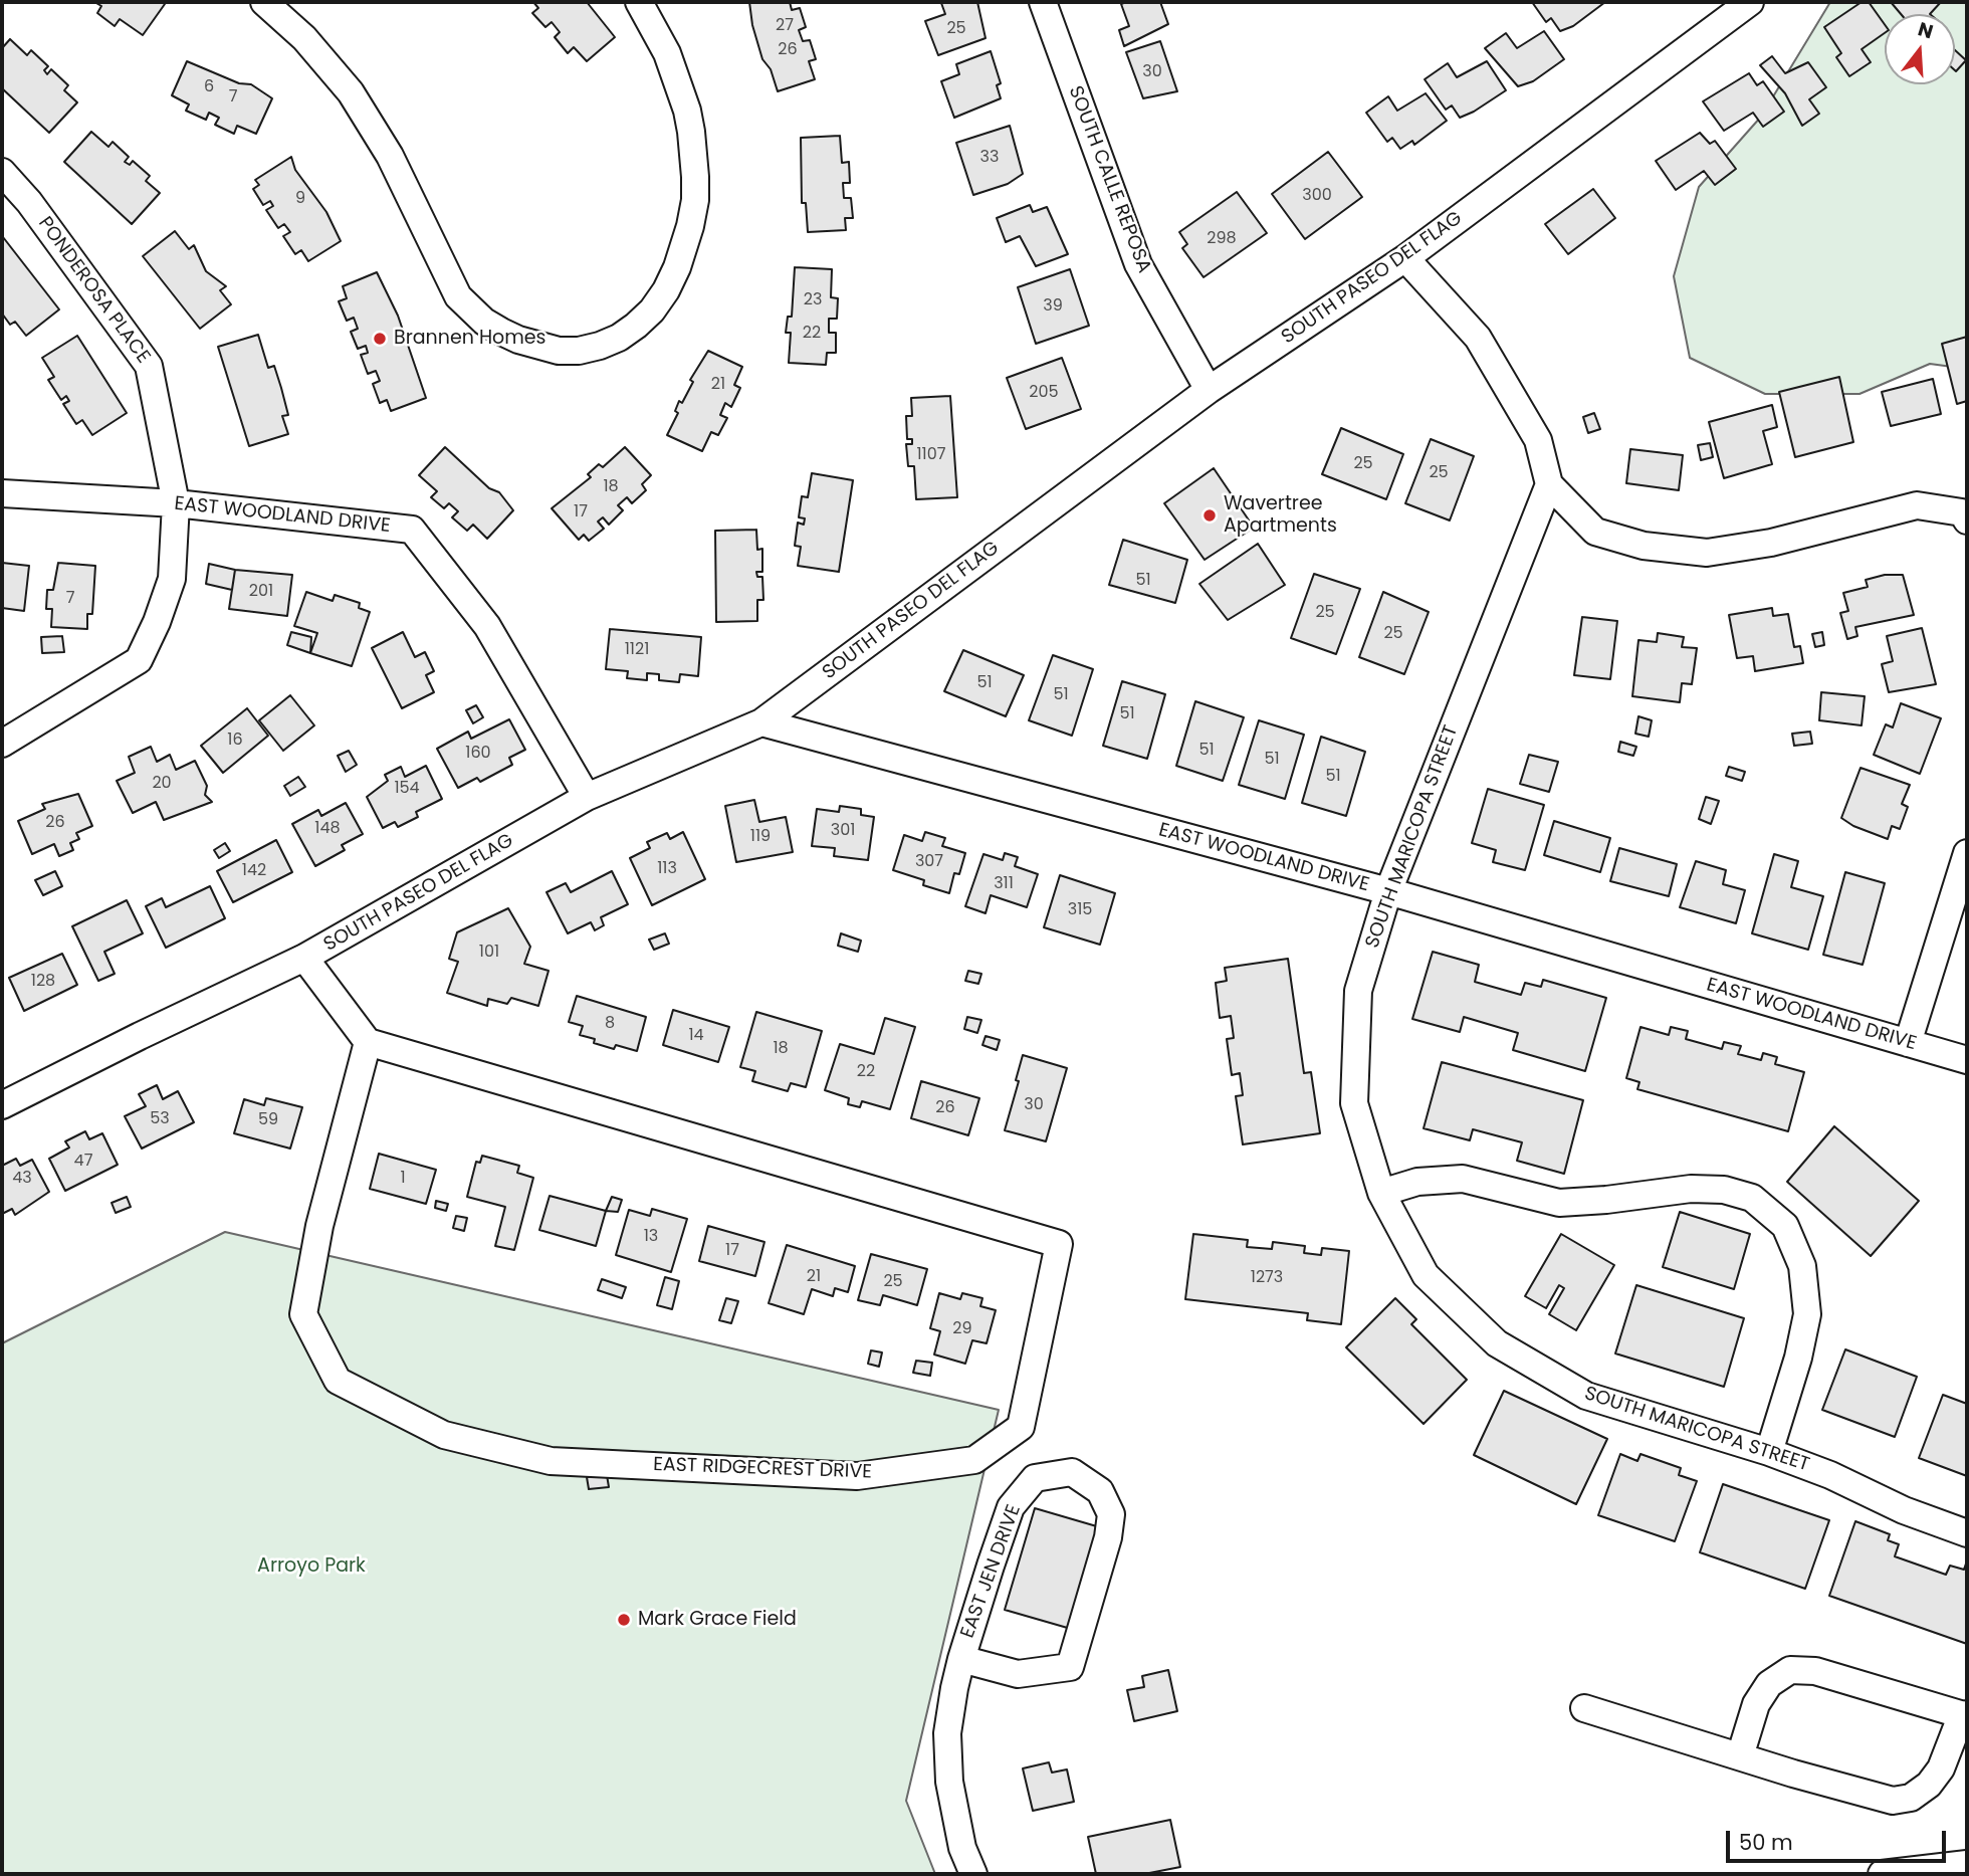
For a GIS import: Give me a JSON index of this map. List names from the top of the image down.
{
  "streets": {
    "street": [
      "SOUTH CALLE REPOSA",
      "SOUTH PASEO DEL FLAG",
      "PONDEROSA PLACE",
      "EAST WOODLAND DRIVE",
      "SOUTH MARICOPA STREET",
      "EAST RIDGECREST DRIVE",
      "EAST JEN DRIVE"
    ]
  },
  "crossings": [
    ["SOUTH CALLE REPOSA", "SOUTH PASEO DEL FLAG"],
    ["SOUTH PASEO DEL FLAG", "EAST WOODLAND DRIVE"],
    ["PONDEROSA PLACE", "EAST WOODLAND DRIVE"],
    ["EAST WOODLAND DRIVE", "SOUTH MARICOPA STREET"]
  ],
  "parks": ["Arroyo Park"],
  "places": ["Brannen Homes", "Wavertree Apartments", "Mark Grace Field"],
  "house_numbers": [
    "27",
    "25",
    "26",
    "30",
    "6",
    "7",
    "33",
    "300",
    "9",
    "298",
    "23",
    "39",
    "22",
    "21",
    "205",
    "1107",
    "25",
    "25",
    "18",
    "17",
    "51",
    "201",
    "7",
    "25",
    "25",
    "1121",
    "51",
    "51",
    "51",
    "16",
    "51",
    "160",
    "51",
    "51",
    "20",
    "154",
    "26",
    "148",
    "301",
    "119",
    "307",
    "113",
    "142",
    "311",
    "315",
    "101",
    "128",
    "8",
    "14",
    "18",
    "22",
    "30",
    "26",
    "53",
    "59",
    "47",
    "43",
    "1",
    "13",
    "17",
    "21",
    "1273",
    "25",
    "29"
  ],
  "scale_bar": "50 m",
  "north": "top"
}
